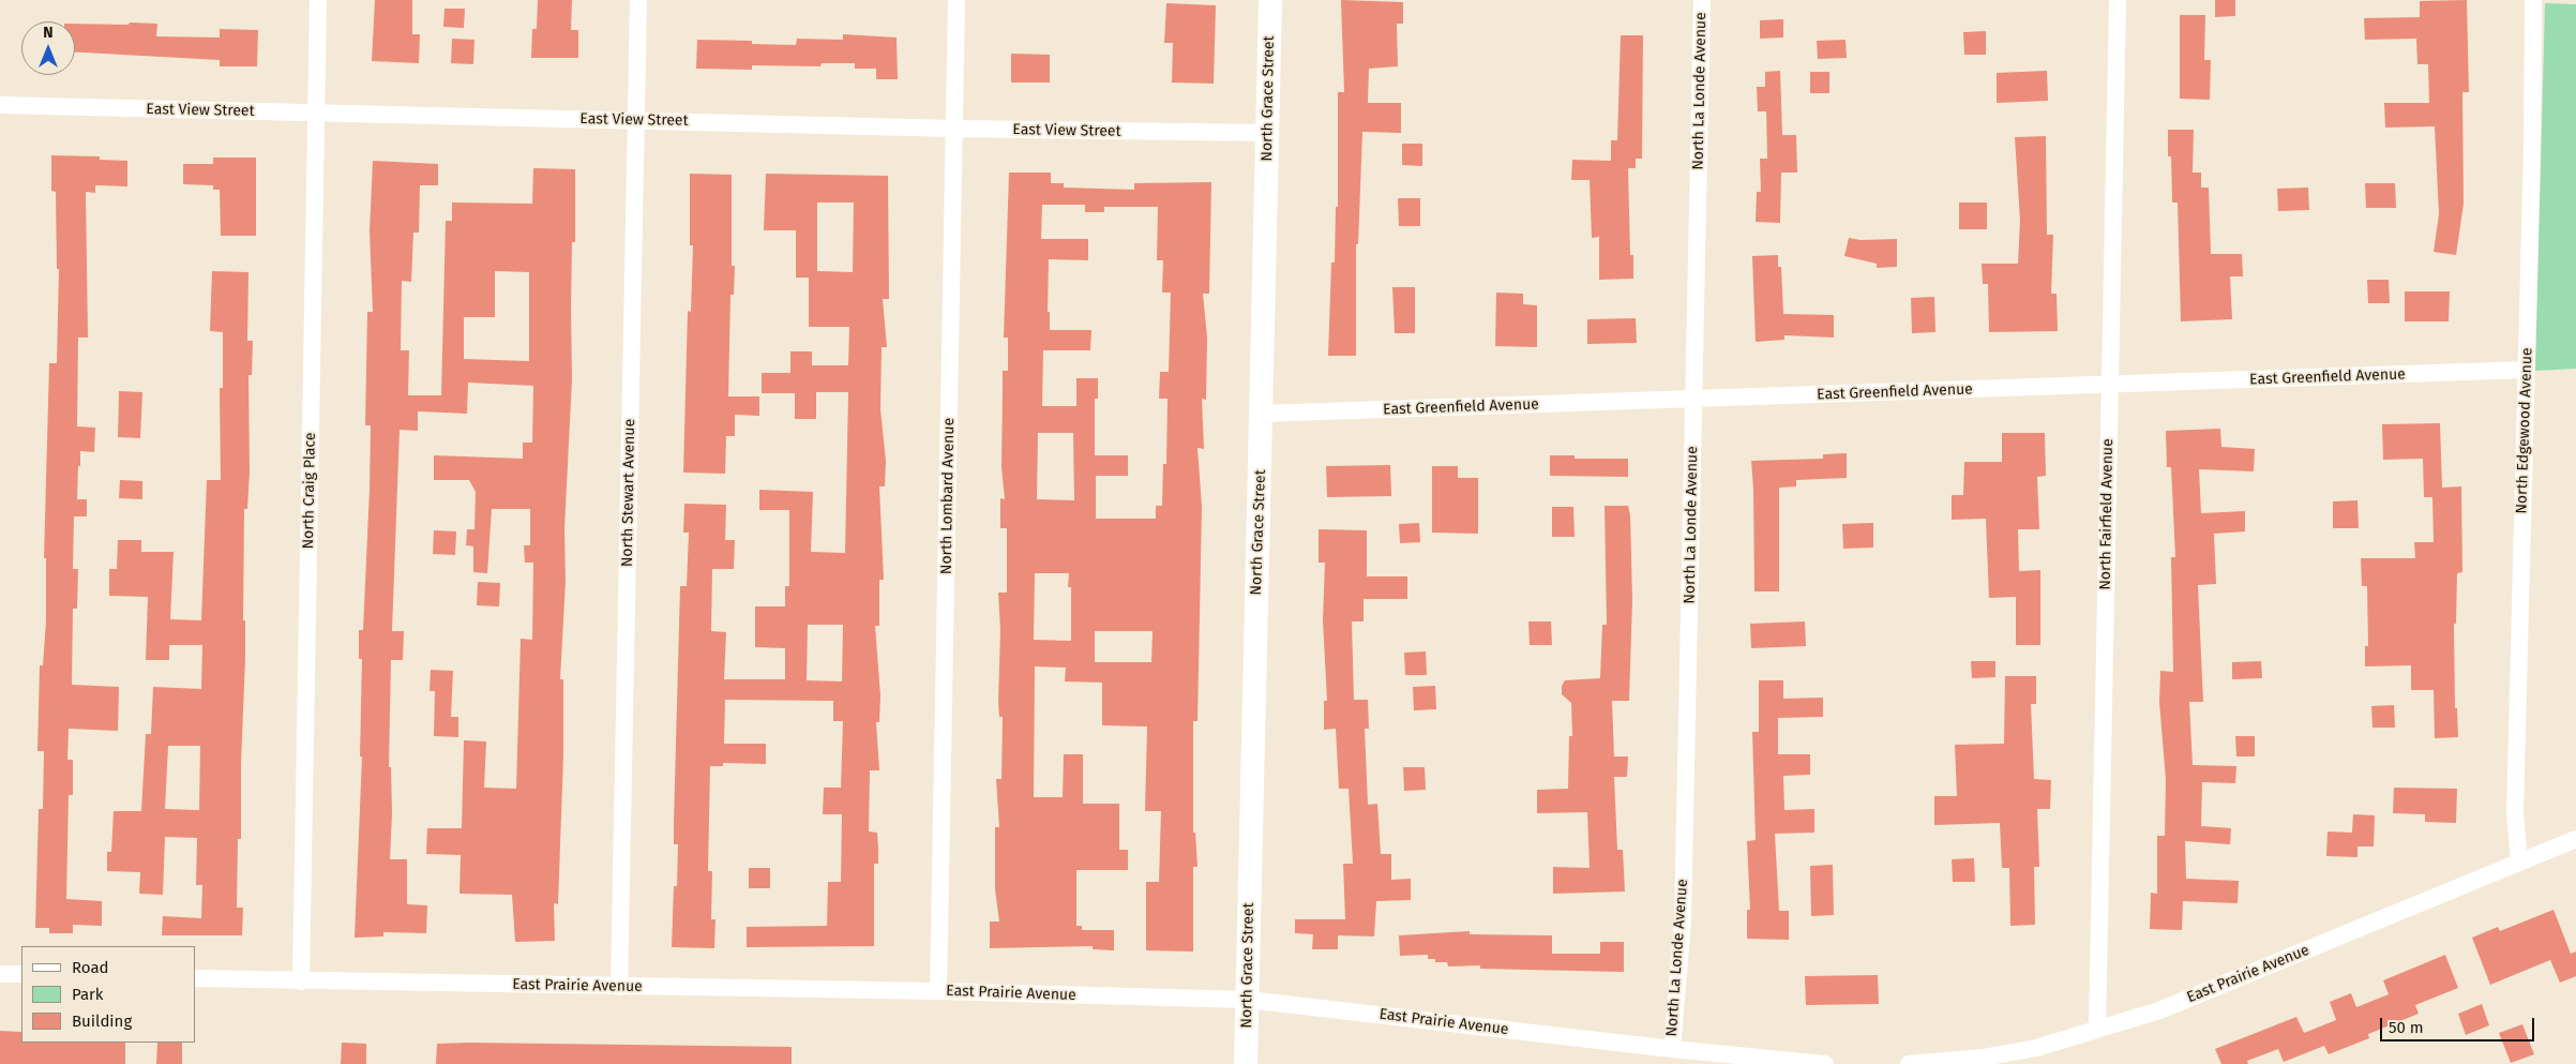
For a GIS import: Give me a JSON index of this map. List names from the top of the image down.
{
  "streets": {
    "street": [
      "North La Londe Avenue",
      "North Grace Street",
      "East View Street",
      "East Greenfield Avenue",
      "North Edgewood Avenue",
      "North Craig Place",
      "North Stewart Avenue",
      "North Lombard Avenue",
      "North Fairfield Avenue",
      "East Prairie Avenue"
    ]
  },
  "crossings": [
    ["North La Londe Avenue", "East Greenfield Avenue"],
    ["North La Londe Avenue", "East Prairie Avenue"],
    ["North Grace Street", "East View Street"],
    ["North Grace Street", "East Greenfield Avenue"],
    ["North Grace Street", "East Prairie Avenue"],
    ["East View Street", "North Craig Place"],
    ["East View Street", "North Stewart Avenue"],
    ["East View Street", "North Lombard Avenue"],
    ["East Greenfield Avenue", "North Edgewood Avenue"],
    ["East Greenfield Avenue", "North Fairfield Avenue"],
    ["North Edgewood Avenue", "East Prairie Avenue"],
    ["North Craig Place", "East Prairie Avenue"],
    ["North Stewart Avenue", "East Prairie Avenue"],
    ["North Lombard Avenue", "East Prairie Avenue"],
    ["North Fairfield Avenue", "East Prairie Avenue"]
  ],
  "legend": ["Road", "Park", "Building"],
  "scale_bar": "50 m",
  "north": "top"
}
